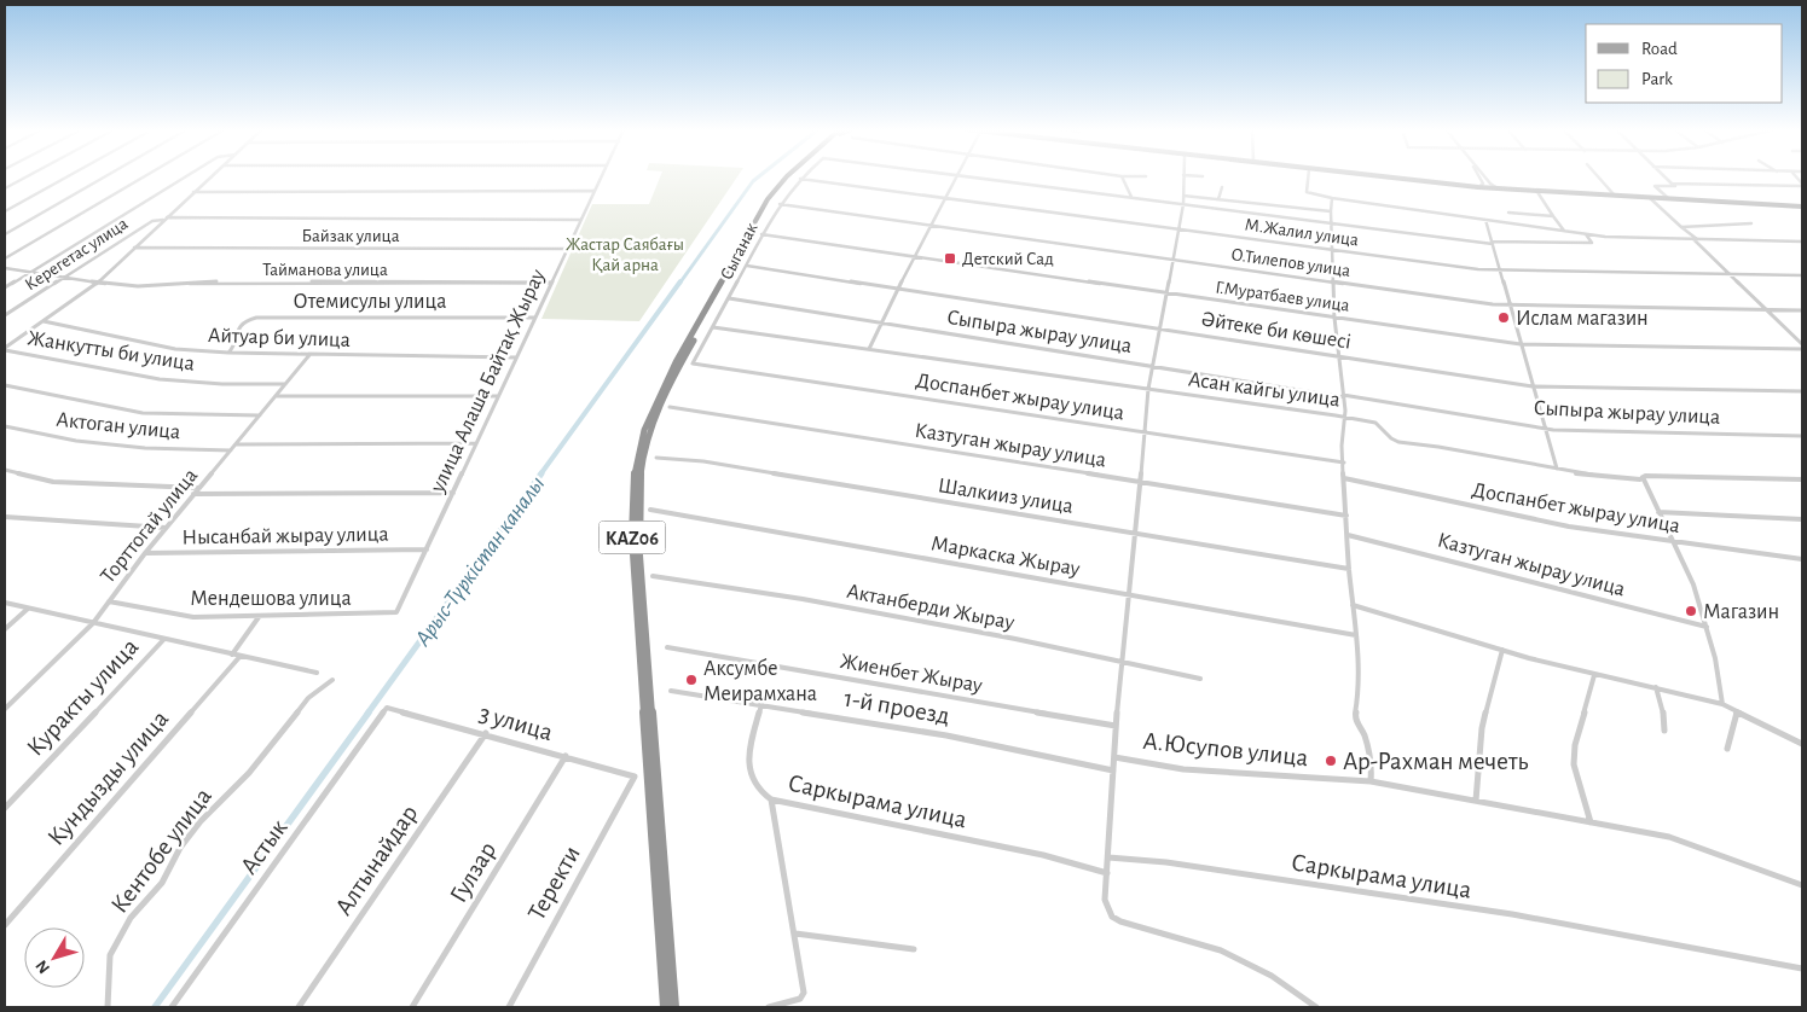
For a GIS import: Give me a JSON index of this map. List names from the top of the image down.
{
  "streets": {
    "highway": ["KАZ06"],
    "street": [
      "М.Жалил улица",
      "Байзак улица",
      "Сыганак",
      "Керегетас улица",
      "О.Тилепов улица",
      "Тайманова улица",
      "Г.Муратбаев улица",
      "Отемисулы улица",
      "Әйтеке би көшесі",
      "Сыпыра жырау улица",
      "Айтуар би улица",
      "Жанкутты би улица",
      "улица Алаша Байтақ Жырау",
      "Асан кайгы улица",
      "Доспанбет жырау улица",
      "Актоган улица",
      "Казтуган жырау улица",
      "Шалкииз улица",
      "Торттогай улица",
      "Нысанбай жырау улица",
      "Маркаска Жырау",
      "Мендешова улица",
      "Актанберди Жырау",
      "Жиенбет Жырау",
      "Куракты улица",
      "1-й проезд",
      "3 улица",
      "А.Юсупов улица",
      "Кундызды улица",
      "Саркырама улица",
      "Астык",
      "Кентобе улица",
      "Алтынайдар",
      "Гулзар",
      "Теректи"
    ]
  },
  "crossings": [
    ["М.Жалил улица", "Сыганак"],
    ["Байзак улица", "улица Алаша Байтақ Жырау"],
    ["Сыганак", "О.Тилепов улица"],
    ["Сыганак", "Г.Муратбаев улица"],
    ["Сыганак", "Әйтеке би көшесі"],
    ["Сыганак", "Сыпыра жырау улица"],
    ["Сыганак", "Асан кайгы улица"],
    ["Сыганак", "Доспанбет жырау улица"],
    ["Тайманова улица", "улица Алаша Байтақ Жырау"],
    ["Отемисулы улица", "Айтуар би улица"],
    ["Отемисулы улица", "улица Алаша Байтақ Жырау"],
    ["Айтуар би улица", "улица Алаша Байтақ Жырау"],
    ["Айтуар би улица", "Торттогай улица"],
    ["Жанкутты би улица", "Торттогай улица"],
    ["улица Алаша Байтақ Жырау", "Нысанбай жырау улица"],
    ["улица Алаша Байтақ Жырау", "Мендешова улица"],
    ["Актоган улица", "Торттогай улица"],
    ["Торттогай улица", "Нысанбай жырау улица"],
    ["Торттогай улица", "Мендешова улица"],
    ["3 улица", "Астык"],
    ["3 улица", "Алтынайдар"],
    ["3 улица", "Гулзар"],
    ["3 улица", "Теректи"]
  ],
  "water": ["Арыс-Түркістан каналы"],
  "parks": ["Жастар Саябағы Қай арна"],
  "places": {
    "transit": ["Детский Сад"],
    "other": [
      "Ислам магазин",
      "Магазин",
      "Аксумбе Меирамхана",
      "Ар-Рахман мечеть"
    ]
  },
  "legend": ["Road", "Park"],
  "north": "bottom left"
}
